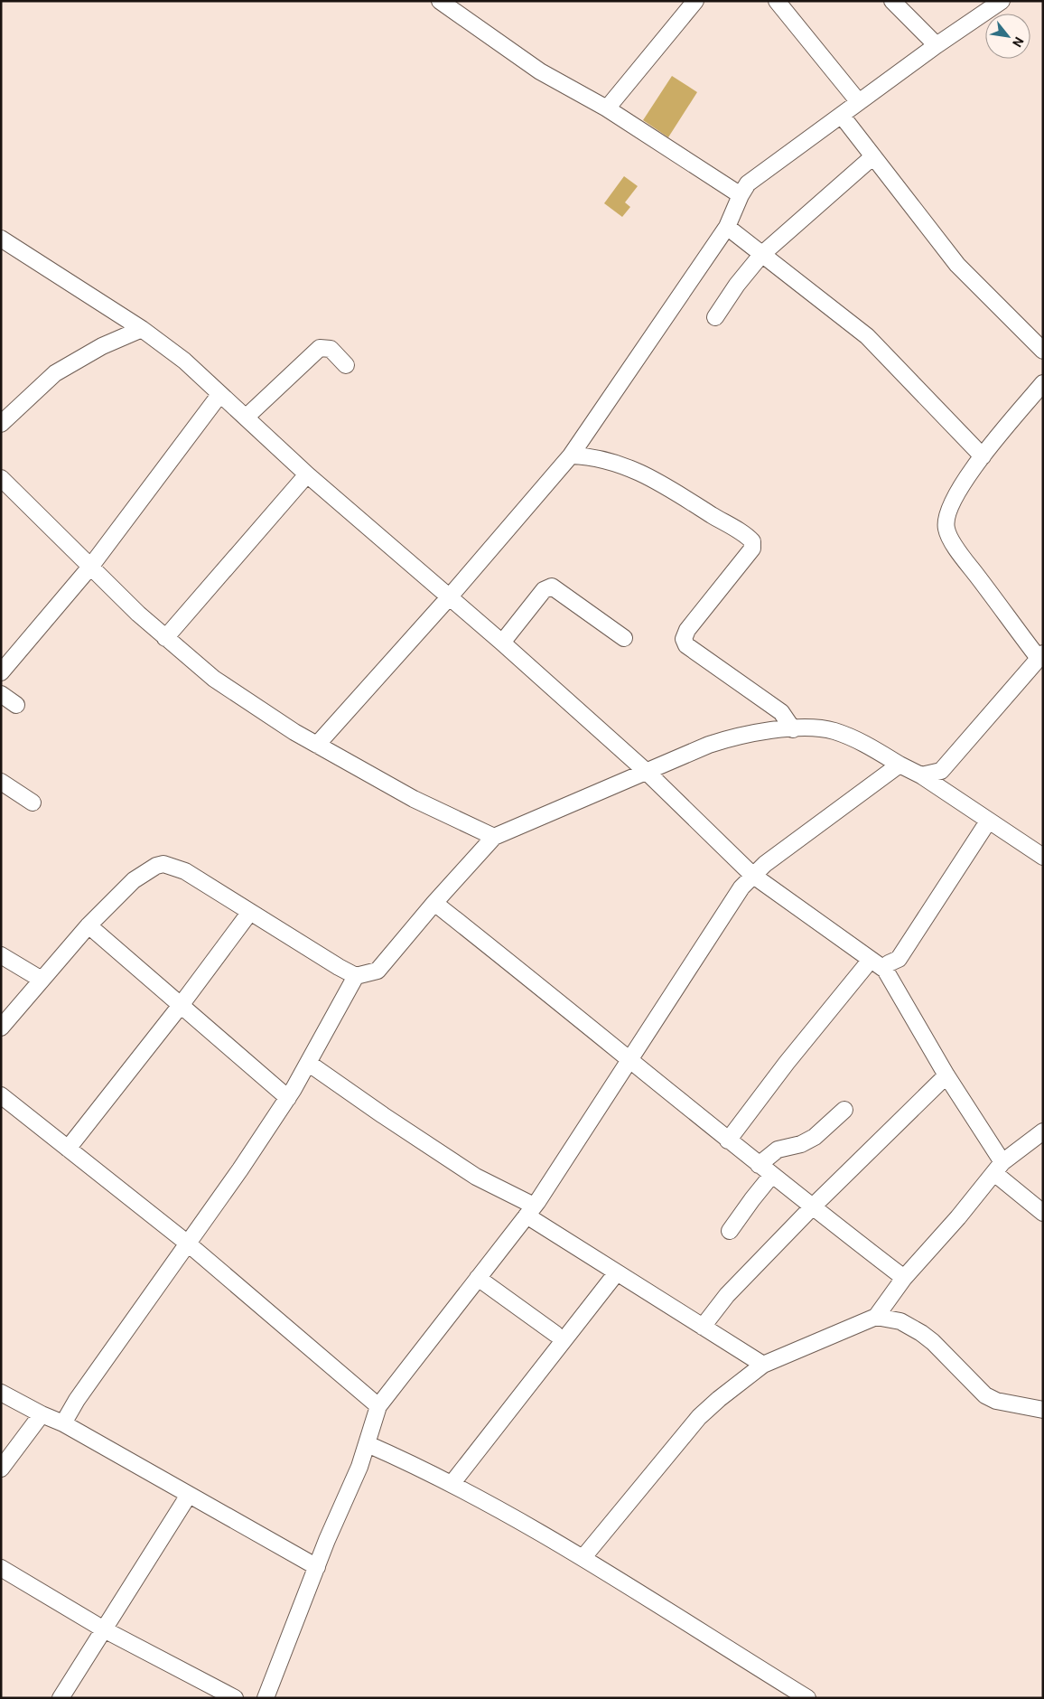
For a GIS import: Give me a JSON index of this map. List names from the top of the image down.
{
  "north": "bottom right"
}
